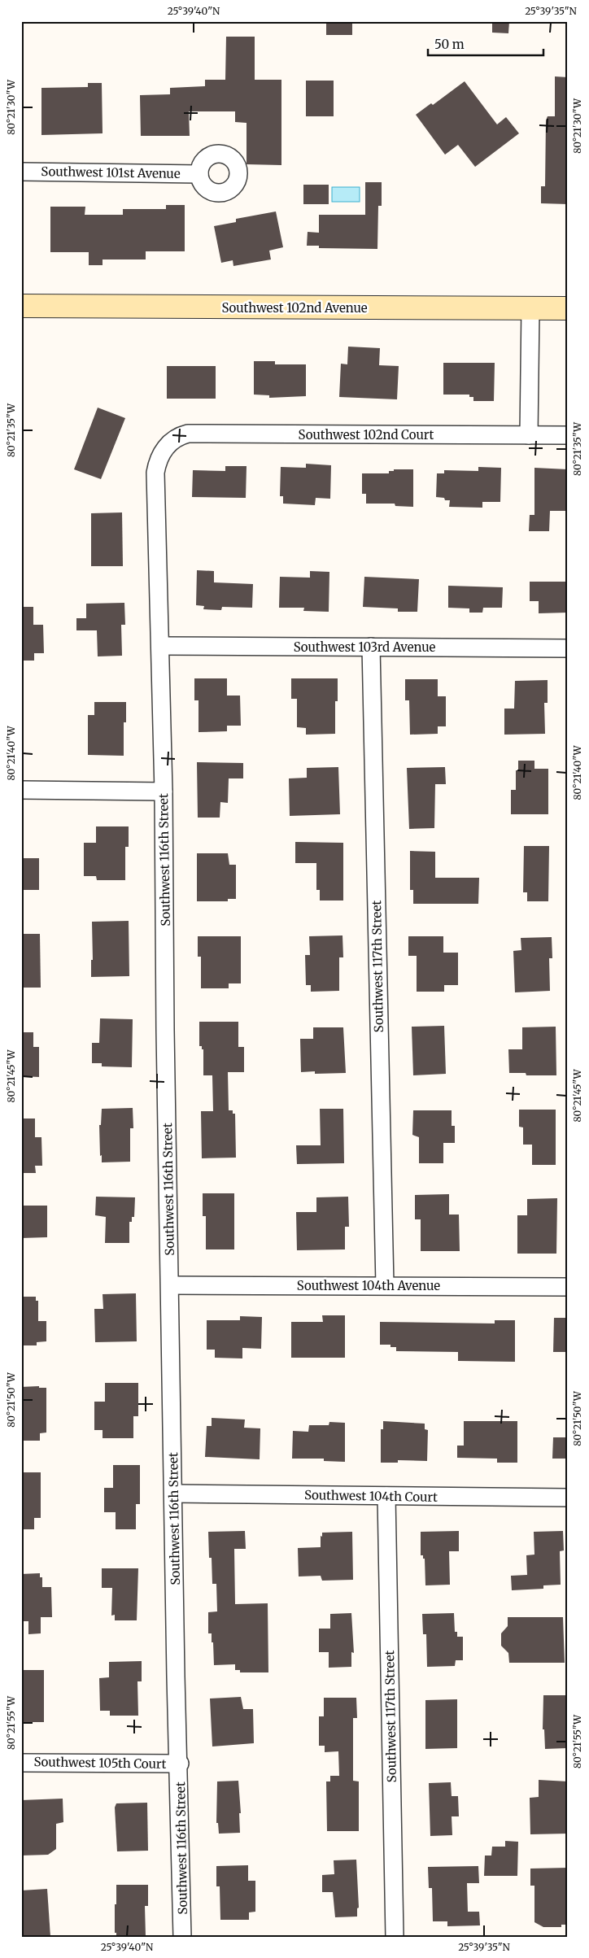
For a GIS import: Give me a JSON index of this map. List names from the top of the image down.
{
  "streets": {
    "street": [
      "Southwest 101st Avenue",
      "Southwest 102nd Avenue",
      "Southwest 102nd Court",
      "Southwest 103rd Avenue",
      "Southwest 116th Street",
      "Southwest 117th Street",
      "Southwest 104th Avenue",
      "Southwest 104th Court",
      "Southwest 105th Court"
    ]
  },
  "crossings": [
    ["Southwest 102nd Court", "Southwest 116th Street"],
    ["Southwest 103rd Avenue", "Southwest 116th Street"],
    ["Southwest 103rd Avenue", "Southwest 117th Street"],
    ["Southwest 116th Street", "Southwest 104th Avenue"],
    ["Southwest 116th Street", "Southwest 104th Court"],
    ["Southwest 116th Street", "Southwest 105th Court"],
    ["Southwest 117th Street", "Southwest 104th Avenue"],
    ["Southwest 117th Street", "Southwest 104th Court"]
  ],
  "scale_bar": "50 m",
  "coordinates": [
    "25°39'40\"N",
    "25°39'35\"N",
    "80°21'30\"W",
    "80°21'35\"W",
    "80°21'40\"W",
    "80°21'45\"W",
    "80°21'50\"W",
    "80°21'55\"W"
  ]
}
